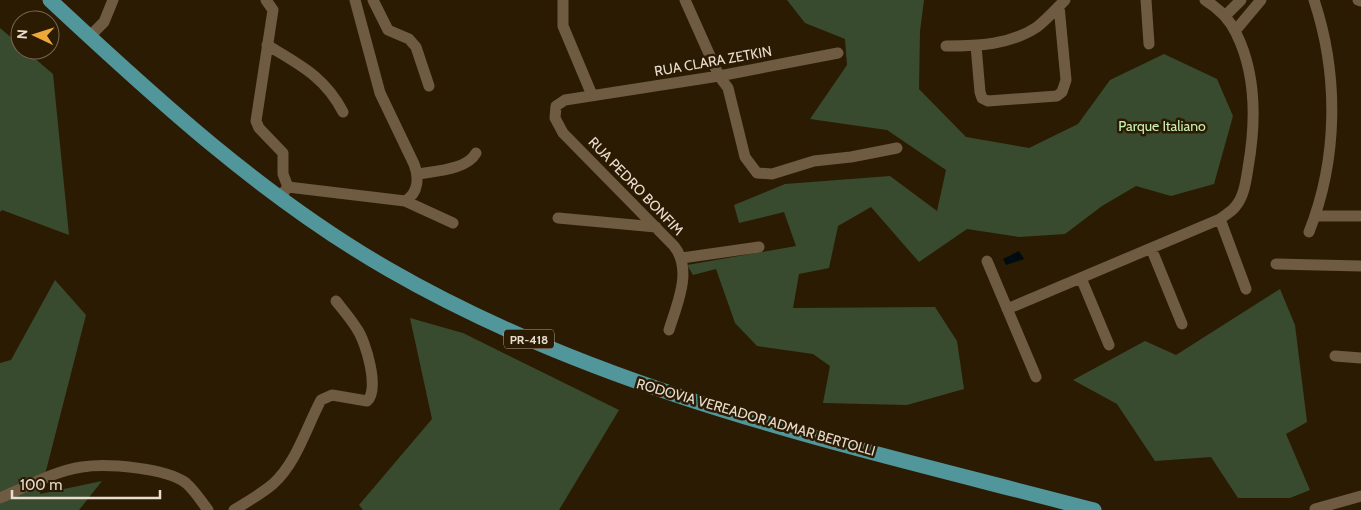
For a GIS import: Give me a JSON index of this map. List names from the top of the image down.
{
  "streets": {
    "highway": ["PR-418", "RODOVIA VEREADOR ADMAR BERTOLLI"],
    "street": ["RUA CLARA ZETKIN", "RUA PEDRO BONFIM"]
  },
  "crossings": [
    ["RUA CLARA ZETKIN", "RUA PEDRO BONFIM"]
  ],
  "parks": ["Parque Italiano"],
  "scale_bar": "100 m",
  "north": "left"
}
